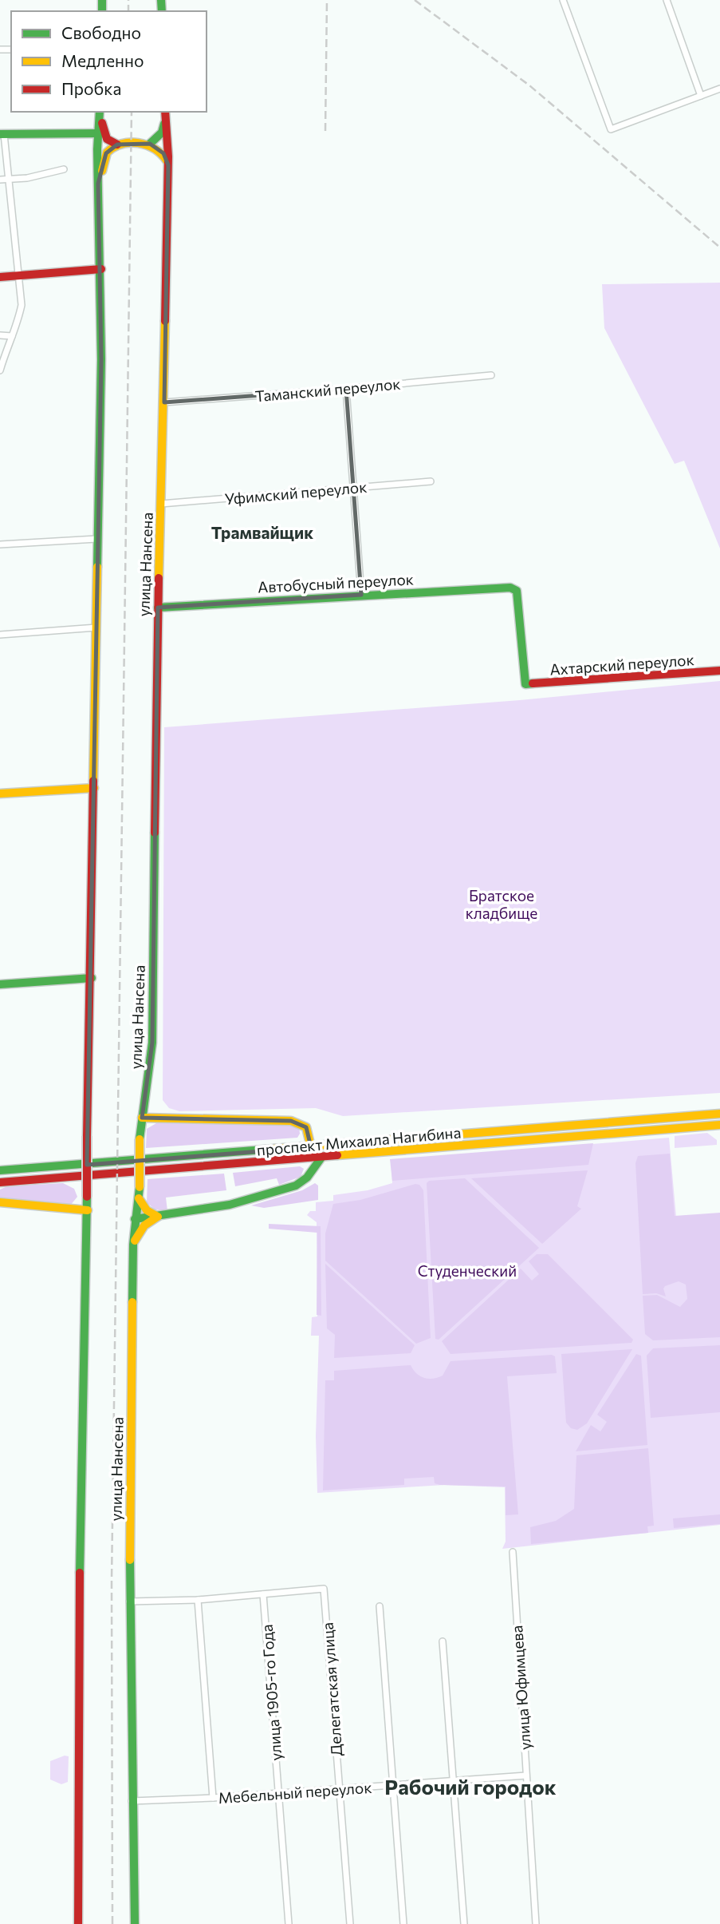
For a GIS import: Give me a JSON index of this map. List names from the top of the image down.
{
  "streets": {
    "main road": [
      "улица Нансена",
      "Автобусный переулок",
      "Ахтарский переулок",
      "проспект Михаила Нагибина"
    ],
    "street": [
      "Таманский переулок",
      "Уфимский переулок",
      "улица Юфимцева",
      "Делегатская улица",
      "улица 1905-го Года",
      "Мебельный переулок"
    ]
  },
  "crossings": [
    ["Таманский переулок", "улица Нансена"],
    ["Уфимский переулок", "улица Нансена"],
    ["улица Нансена", "Автобусный переулок"],
    ["улица Нансена", "Мебельный переулок"],
    ["Автобусный переулок", "Ахтарский переулок"],
    ["улица Юфимцева", "Мебельный переулок"],
    ["Делегатская улица", "улица 1905-го Года"],
    ["Делегатская улица", "Мебельный переулок"],
    ["улица 1905-го Года", "Мебельный переулок"]
  ],
  "districts": ["Трамвайщик", "Рабочий городок"],
  "parks": ["Братское кладбище", "Студенческий"],
  "legend": ["Свободно", "Медленно", "Пробка"]
}
